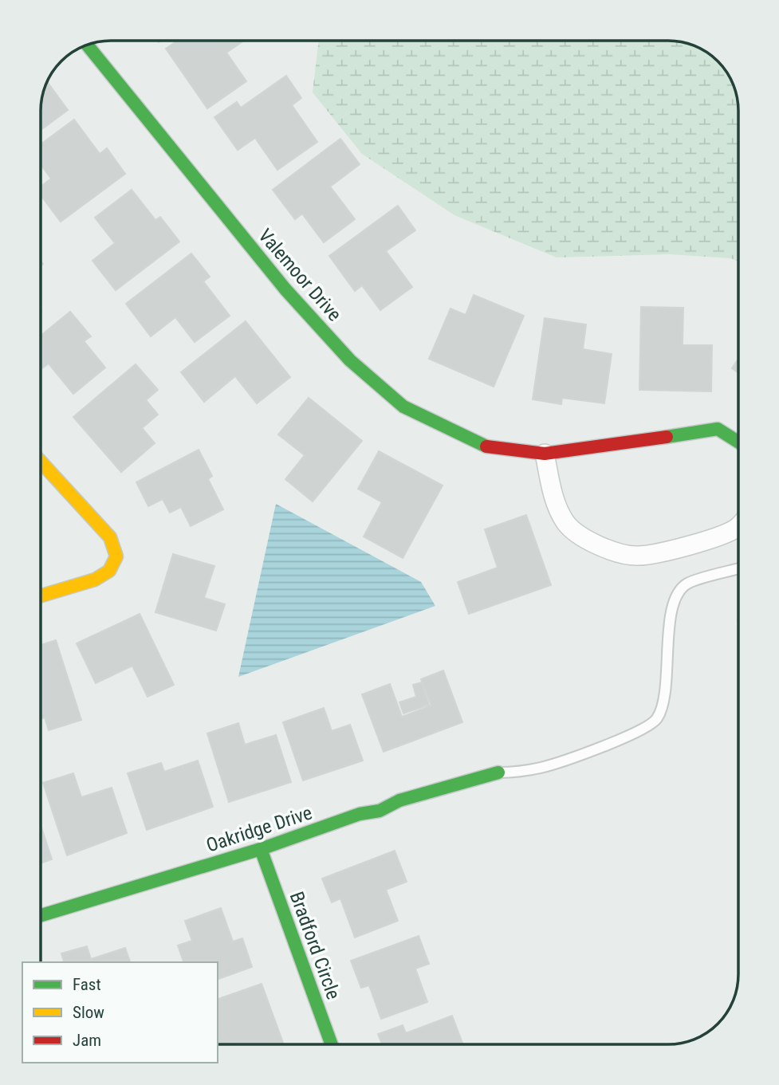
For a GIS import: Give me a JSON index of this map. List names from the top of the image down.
{
  "streets": {
    "street": ["Valemoor Drive", "Oakridge Drive", "Bradford Circle"]
  },
  "crossings": [
    ["Oakridge Drive", "Bradford Circle"]
  ],
  "legend": ["Fast", "Slow", "Jam"]
}
